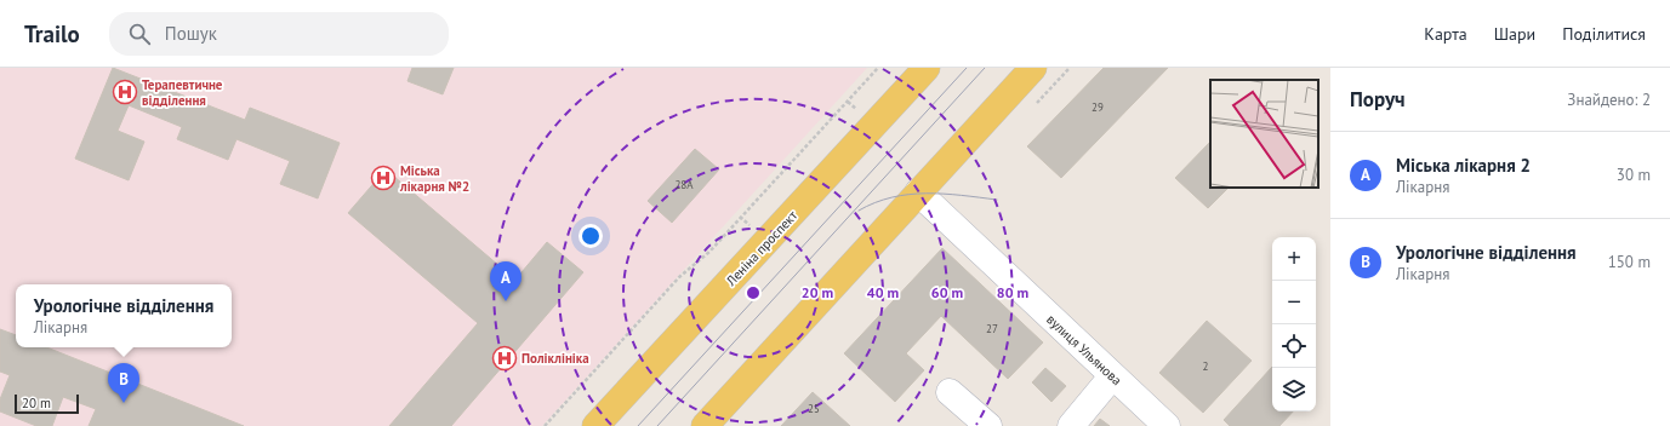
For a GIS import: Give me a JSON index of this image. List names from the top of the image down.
{
  "streets": {
    "main road": ["Леніна проспект"],
    "street": ["вулиця Ульянова"]
  },
  "places": {
    "hospital": ["Терапевтичне відділення", "Міська лікарня №2", "Поліклініка"]
  },
  "house_numbers": [
    "29",
    "28А",
    "27",
    "2",
    "25"
  ],
  "scale_bar": "20 m",
  "page": {
    "header": "Trailo",
    "search": "Пошук",
    "nav": ["Карта", "Шари", "Поділитися"],
    "heading": ["Поруч", "Знайдено: 2"],
    "list": [
      {
        "mark": "A",
        "name": "Міська лікарня 2",
        "note": "Лікарня",
        "value": "30 m"
      },
      {
        "mark": "B",
        "name": "Урологічне відділення",
        "note": "Лікарня",
        "value": "150 m"
      }
    ],
    "map_buttons": ["+", "−"],
    "pins": ["A", "B"],
    "popup": ["Урологічне відділення", "Лікарня"],
    "scale": "20 m"
  },
  "rings": [
    "20 m",
    "40 m",
    "60 m",
    "80 m"
  ]
}
